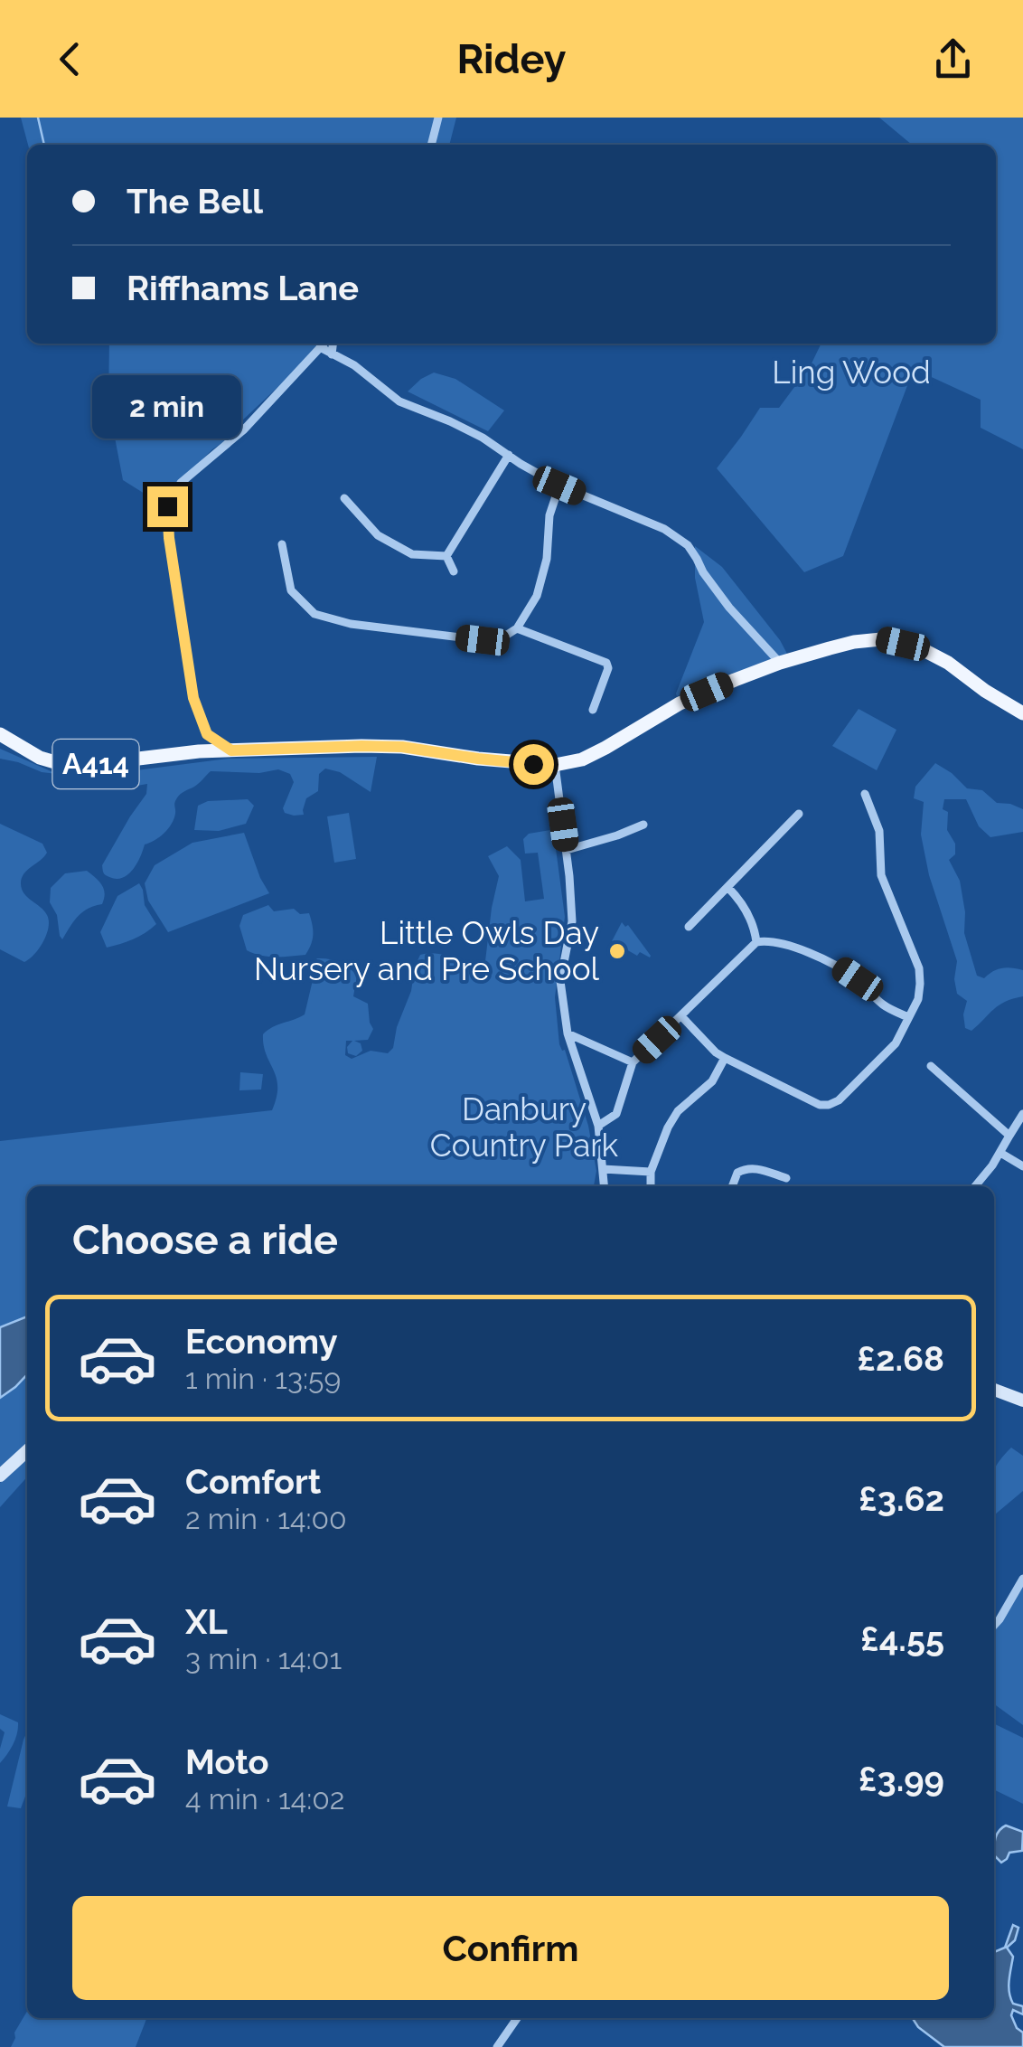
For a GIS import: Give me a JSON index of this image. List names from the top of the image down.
{
  "streets": {
    "main road": ["A414"]
  },
  "parks": ["Ling Wood", "Danbury Country Park"],
  "places": ["Little Owls Day Nursery and Pre School"],
  "page": {
    "header": "Ridey",
    "banner": ["The Bell", "Riffhams Lane"],
    "bubble": "2 min",
    "heading": "Choose a ride",
    "list": [
      {
        "name": "Economy",
        "note": "1 min · 13:59",
        "value": "£2.68"
      },
      {
        "name": "Comfort",
        "note": "2 min · 14:00",
        "value": "£3.62"
      },
      {
        "name": "XL",
        "note": "3 min · 14:01",
        "value": "£4.55"
      },
      {
        "name": "Moto",
        "note": "4 min · 14:02",
        "value": "£3.99"
      }
    ],
    "buttons": "Confirm"
  }
}
